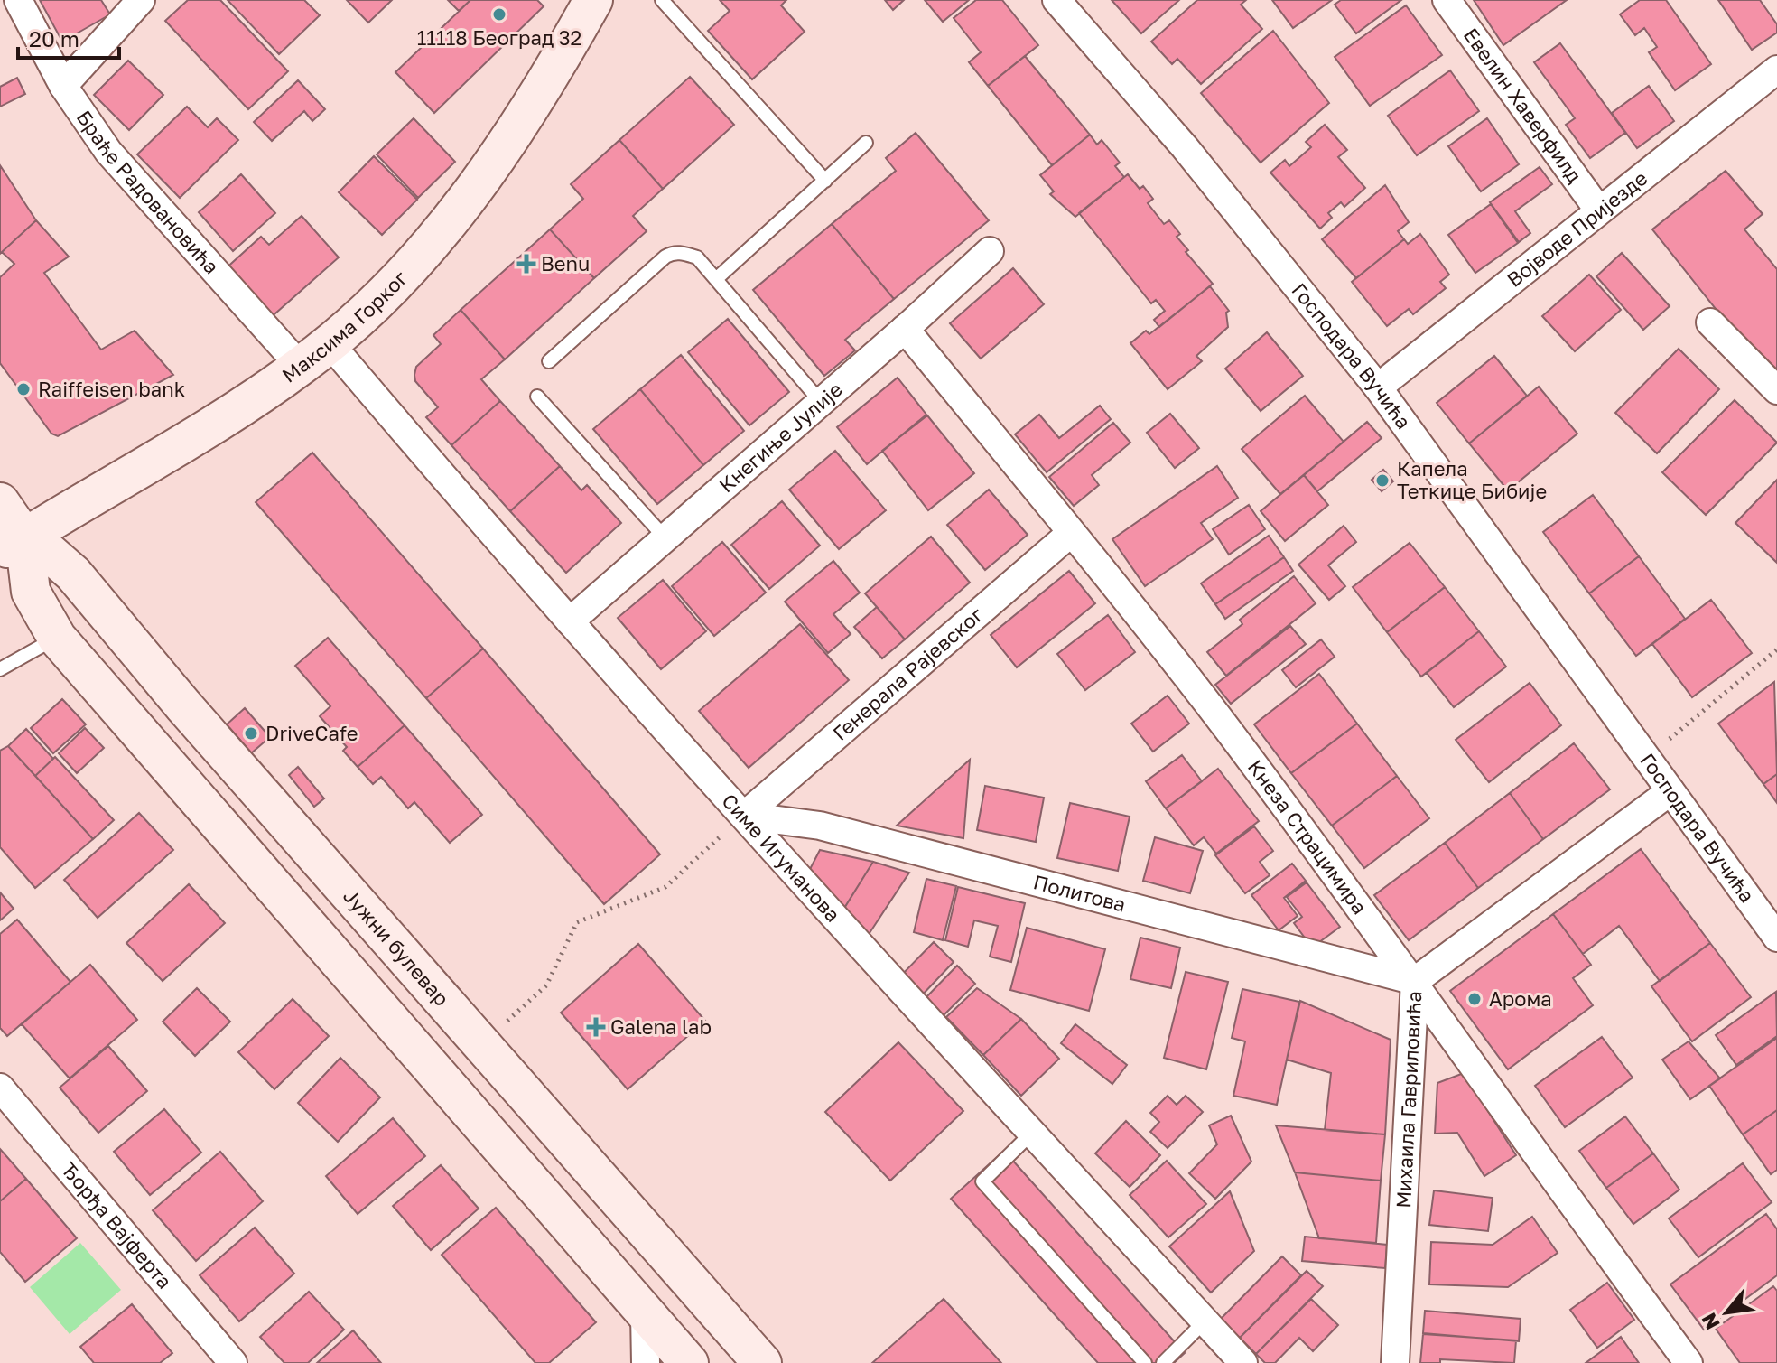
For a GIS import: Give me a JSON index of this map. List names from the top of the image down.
{
  "streets": {
    "main road": ["Максима Горког", "Јужни булевар"],
    "street": [
      "Евелин Хаверфилд",
      "Браће Радовановића",
      "Војводе Пријезде",
      "Господара Вучића",
      "Кнегиње Јулије",
      "Генерала Рајевског",
      "Кнеза Страцимира",
      "Симе Игуманова",
      "Политова",
      "Михаила Гавриловића",
      "Ђорђа Вајферта"
    ]
  },
  "crossings": [
    ["Евелин Хаверфилд", "Војводе Пријезде"],
    ["Браће Радовановића", "Максима Горког"],
    ["Браће Радовановића", "Симе Игуманова"],
    ["Војводе Пријезде", "Господара Вучића"],
    ["Максима Горког", "Симе Игуманова"],
    ["Максима Горког", "Јужни булевар"],
    ["Господара Вучића", "Михаила Гавриловића"],
    ["Кнегиње Јулије", "Кнеза Страцимира"],
    ["Кнегиње Јулије", "Симе Игуманова"],
    ["Генерала Рајевског", "Кнеза Страцимира"],
    ["Генерала Рајевског", "Симе Игуманова"],
    ["Генерала Рајевског", "Политова"],
    ["Кнеза Страцимира", "Политова"],
    ["Кнеза Страцимира", "Михаила Гавриловића"],
    ["Симе Игуманова", "Политова"],
    ["Политова", "Михаила Гавриловића"]
  ],
  "places": {
    "other": [
      "11118 Београд 32",
      "Raiffeisen bank",
      "Капела Теткице Бибије",
      "DriveCafe",
      "Арома"
    ],
    "health": ["Benu", "Galena lab"]
  },
  "scale_bar": "20 m",
  "north": "bottom left"
}
